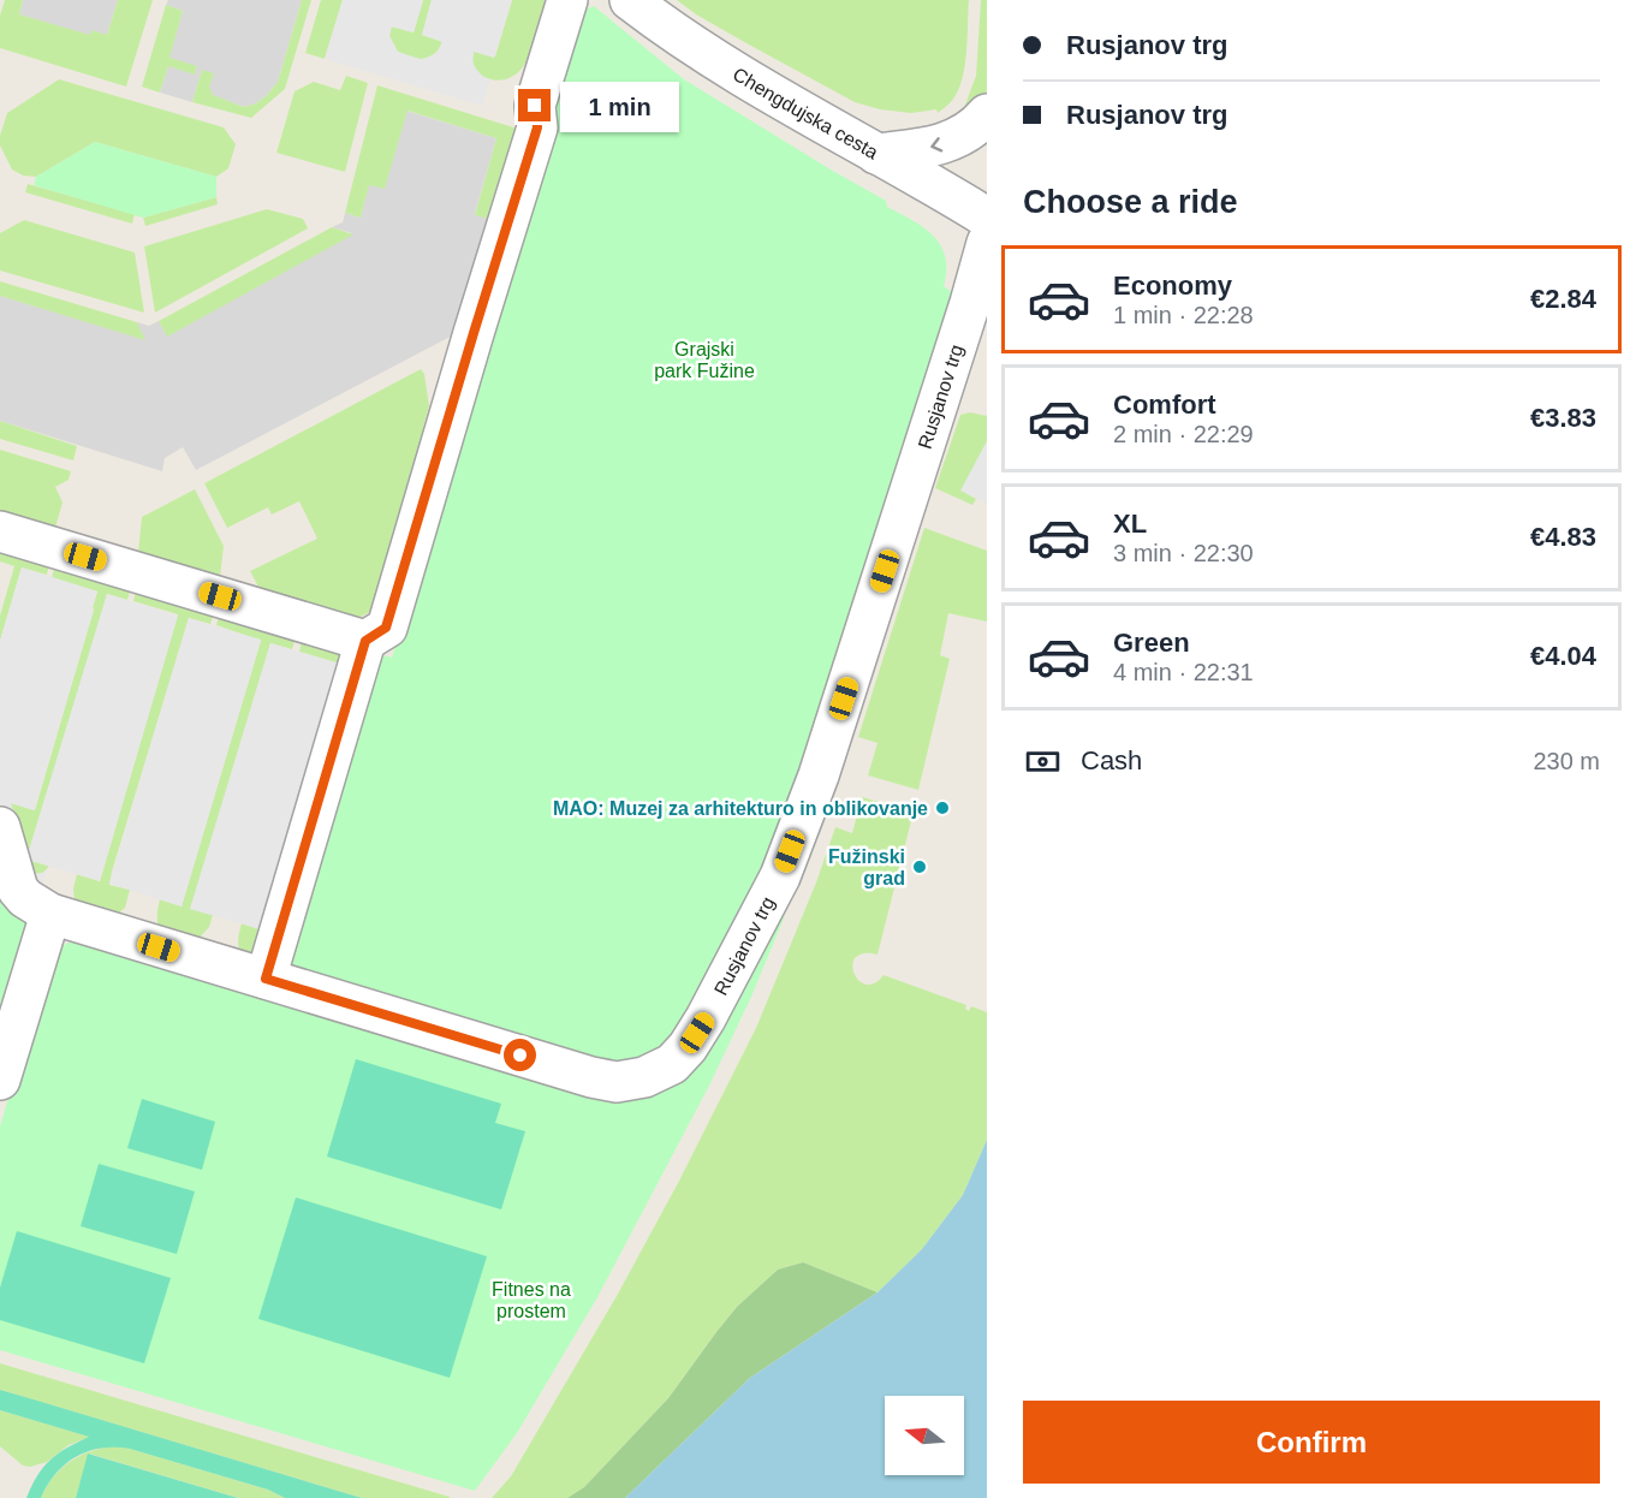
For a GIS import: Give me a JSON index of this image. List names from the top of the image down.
{
  "streets": {
    "street": ["Chengdujska cesta", "Rusjanov trg"]
  },
  "parks": ["Grajski park Fužine", "Fitnes na prostem"],
  "places": ["MAO: Muzej za arhitekturo in oblikovanje", "Fužinski grad"],
  "north": "left",
  "page": {
    "banner": ["Rusjanov trg", "Rusjanov trg"],
    "bubble": "1 min",
    "heading": "Choose a ride",
    "list": [
      {
        "name": "Economy",
        "note": "1 min · 22:28",
        "value": "€2.84"
      },
      {
        "name": "Comfort",
        "note": "2 min · 22:29",
        "value": "€3.83"
      },
      {
        "name": "XL",
        "note": "3 min · 22:30",
        "value": "€4.83"
      },
      {
        "name": "Green",
        "note": "4 min · 22:31",
        "value": "€4.04"
      }
    ],
    "pay": ["Cash", "230 m"],
    "buttons": "Confirm"
  }
}
